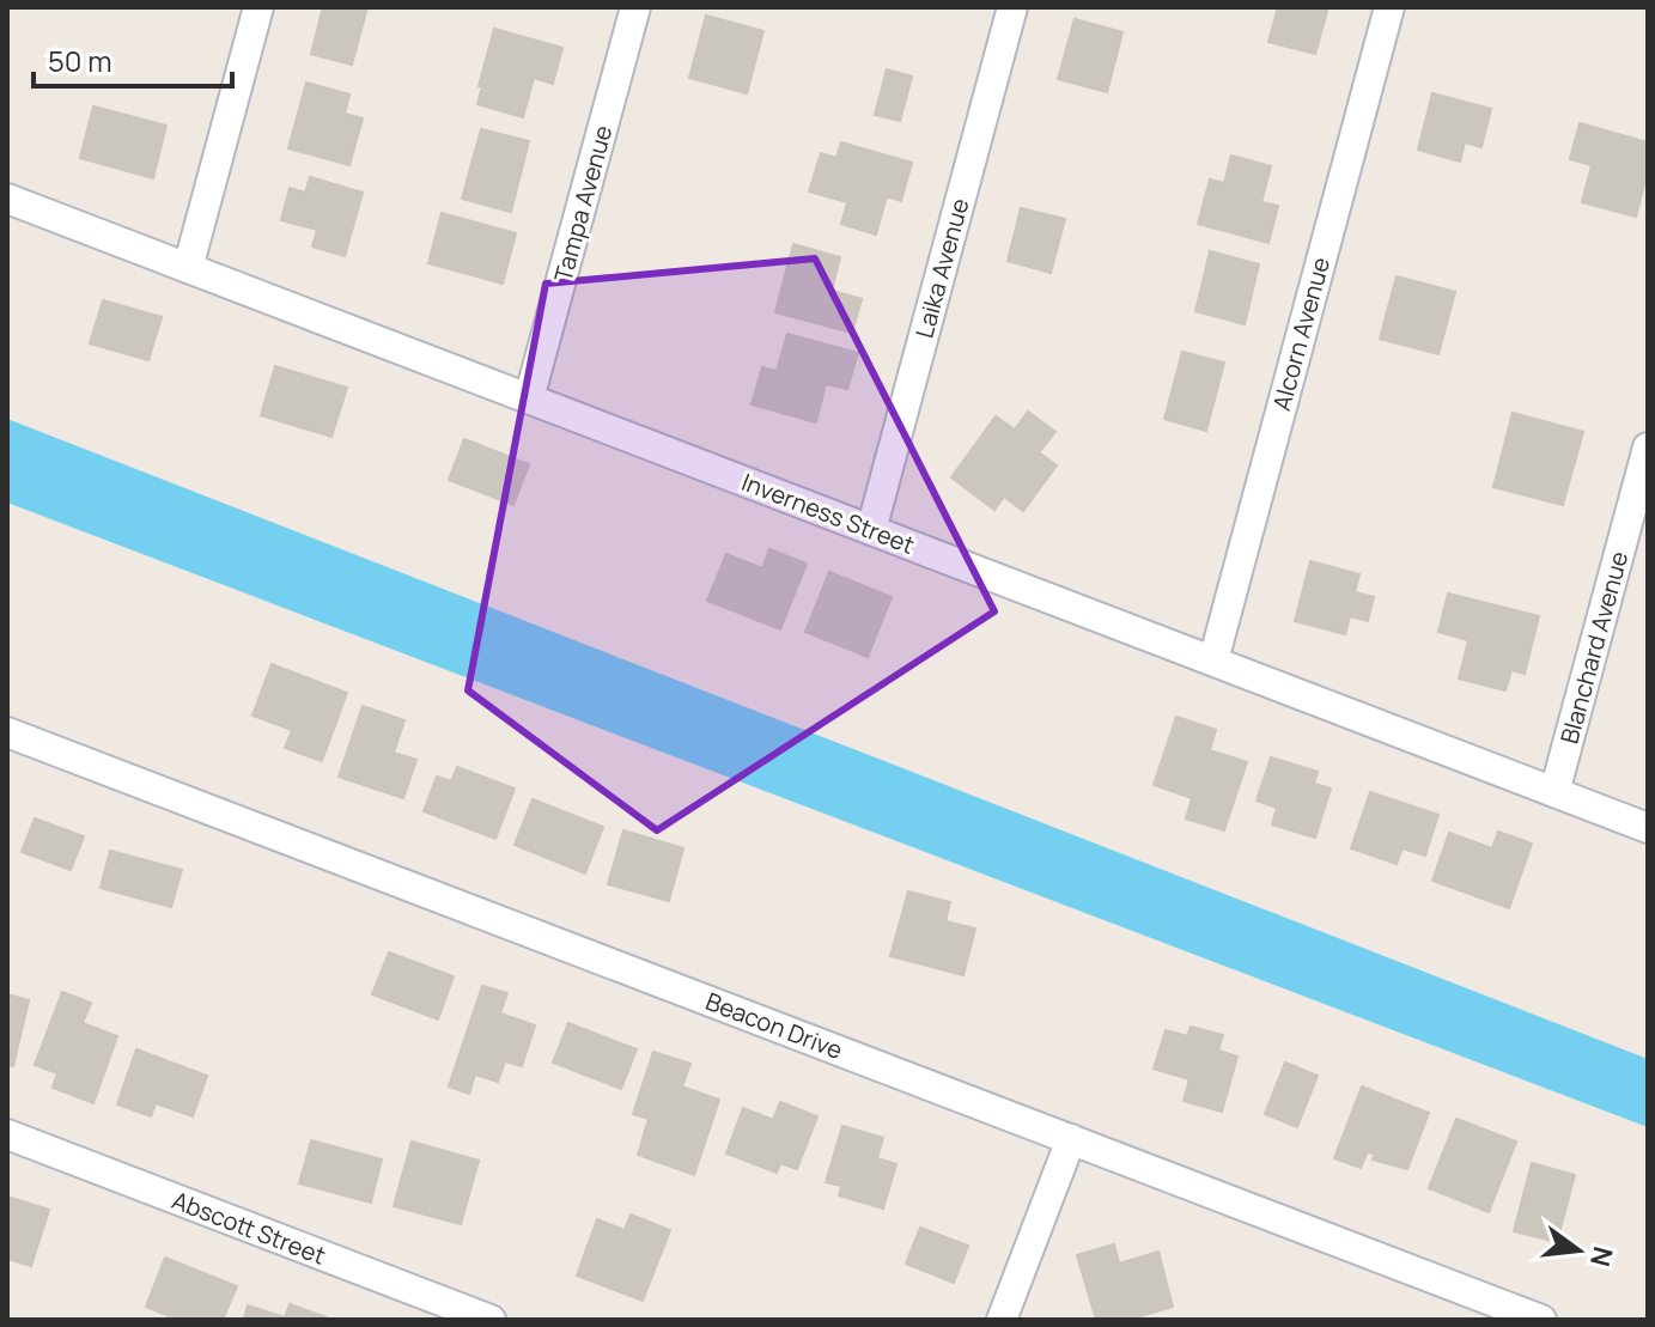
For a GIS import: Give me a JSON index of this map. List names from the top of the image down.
{
  "streets": {
    "street": [
      "Tampa Avenue",
      "Laika Avenue",
      "Alcorn Avenue",
      "Inverness Street",
      "Blanchard Avenue",
      "Beacon Drive",
      "Abscott Street"
    ]
  },
  "crossings": [
    ["Tampa Avenue", "Inverness Street"],
    ["Laika Avenue", "Inverness Street"],
    ["Alcorn Avenue", "Inverness Street"],
    ["Inverness Street", "Blanchard Avenue"]
  ],
  "scale_bar": "50 m",
  "north": "right"
}
